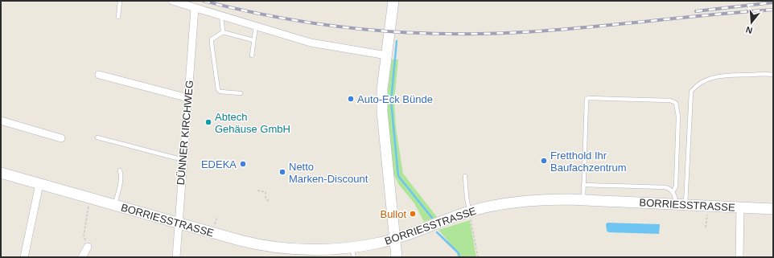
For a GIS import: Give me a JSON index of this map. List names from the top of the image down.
{
  "streets": {
    "main road": ["BORRIESSTRASSE"],
    "street": ["DÜNNER KIRCHWEG"]
  },
  "crossings": [
    ["DÜNNER KIRCHWEG", "BORRIESSTRASSE"]
  ],
  "places": [
    "Auto-Eck Bünde",
    "Abtech Gehäuse GmbH",
    "Fretthold Ihr Baufachzentrum",
    "EDEKA",
    "Netto Marken-Discount",
    "Bullot"
  ],
  "north": "bottom"
}
